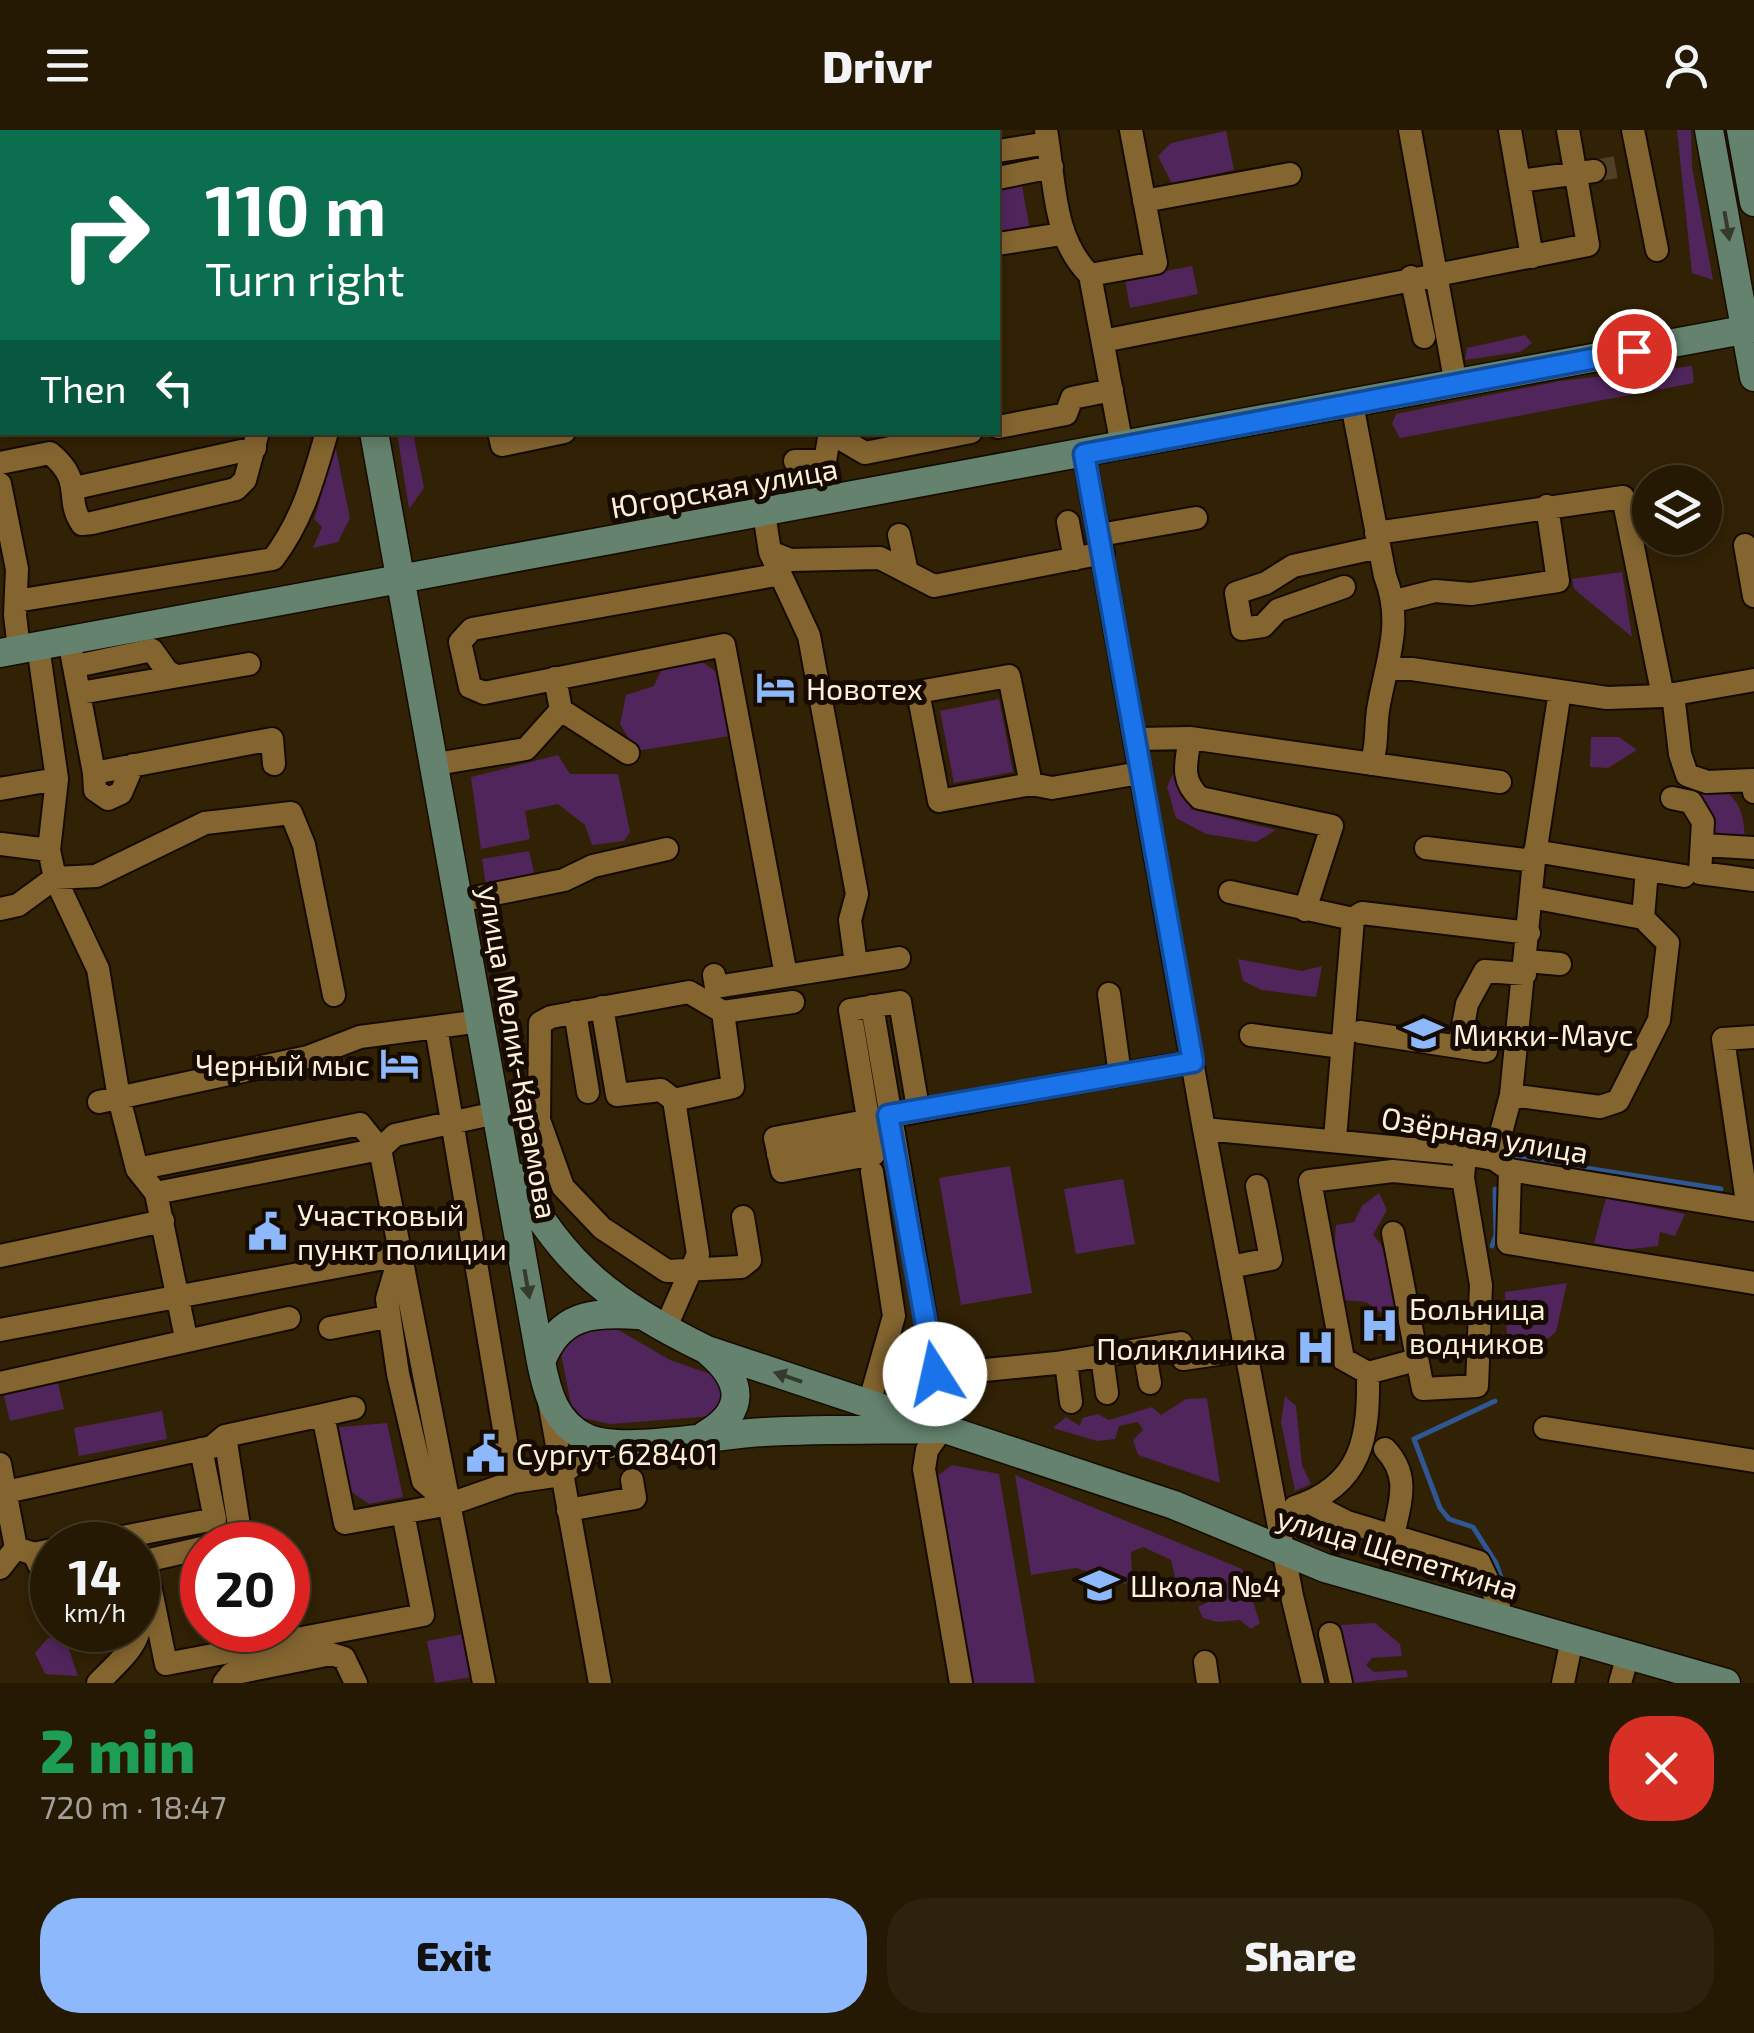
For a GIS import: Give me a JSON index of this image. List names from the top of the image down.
{
  "streets": {
    "main road": ["Югорская улица", "улица Мелик-Карамова", "улица Щепеткина"],
    "street": ["Озёрная улица"]
  },
  "crossings": [
    ["Югорская улица", "улица Мелик-Карамова"],
    ["улица Мелик-Карамова", "улица Щепеткина"]
  ],
  "places": {
    "hotel": ["Новотех", "Черный мыс"],
    "school or university": ["Микки-Маус", "Школа №4"],
    "public building": ["Участковый пункт полиции", "Сургут 628401"],
    "hospital": ["Больница водников", "Поликлиника"]
  },
  "page": {
    "header": "Drivr",
    "turn": ["110 m", "Turn right"],
    "then": "Then",
    "speed": "14 km/h",
    "limit": "20",
    "heading": ["2 min", "720 m · 18:47"],
    "buttons": ["Exit", "Share"]
  }
}
